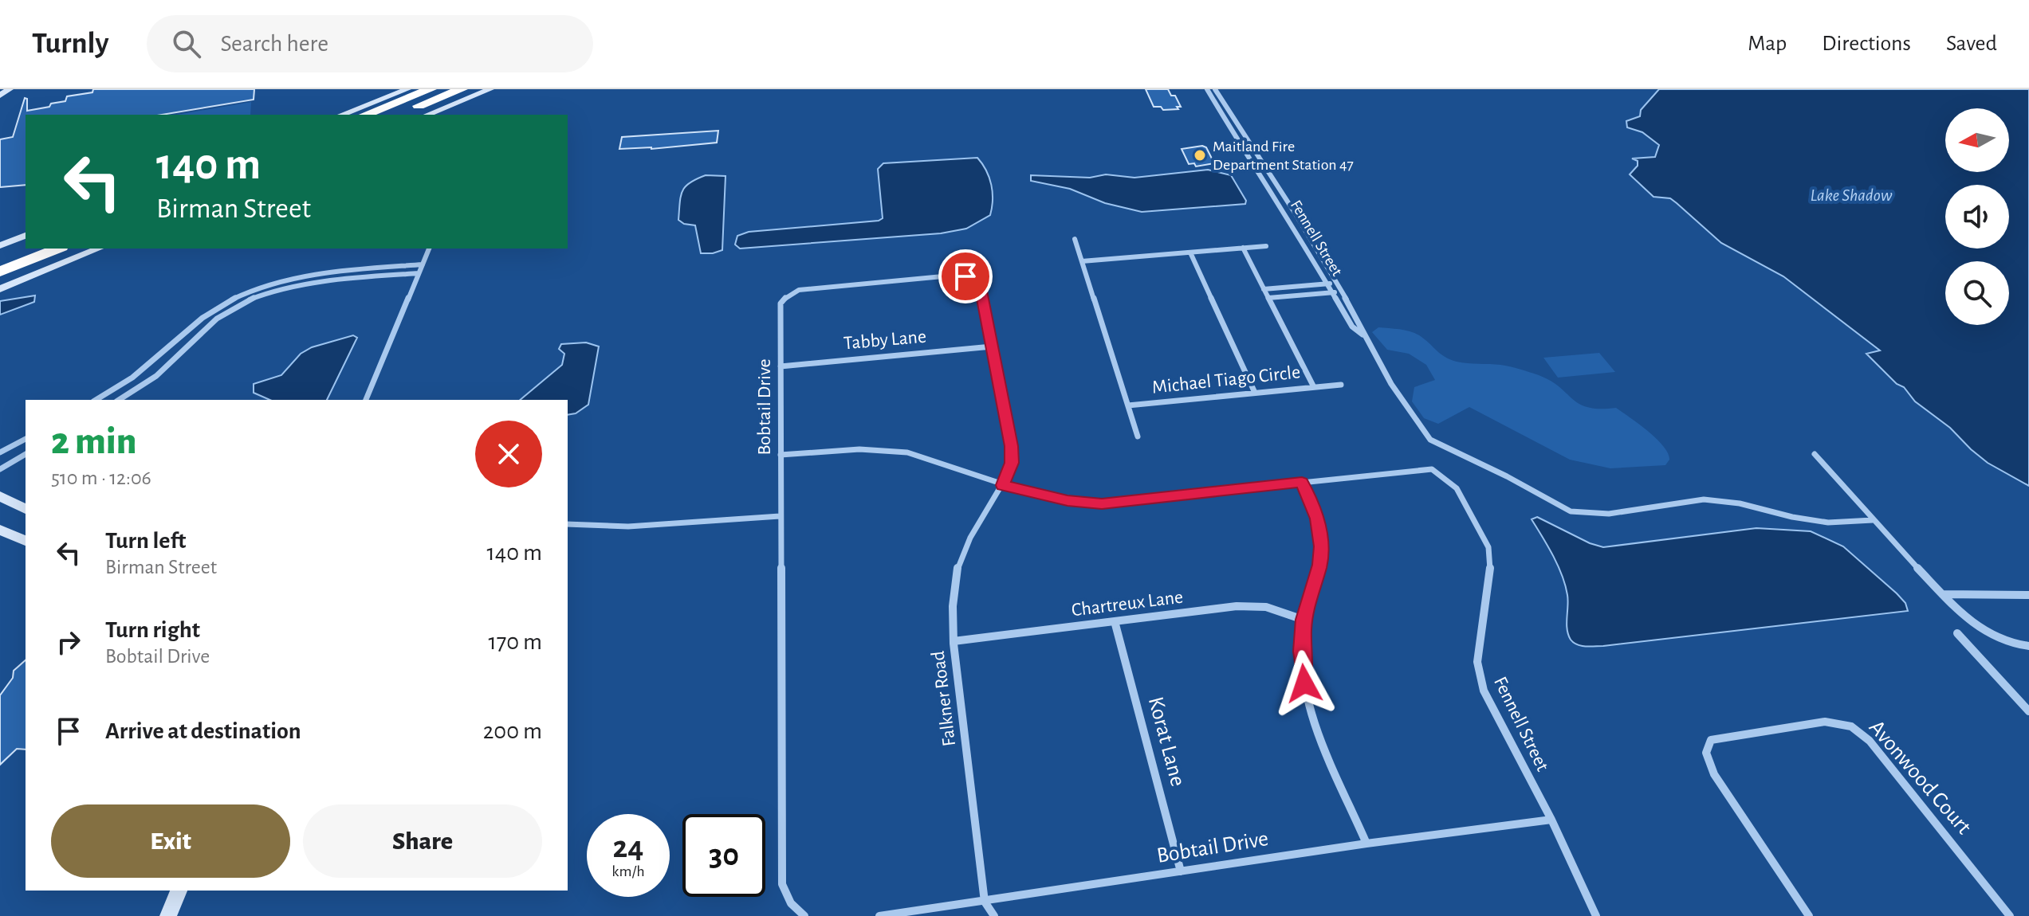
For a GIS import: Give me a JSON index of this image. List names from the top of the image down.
{
  "streets": {
    "street": [
      "Fennell Street",
      "Tabby Lane",
      "Michael Tiago Circle",
      "Bobtail Drive",
      "Chartreux Lane",
      "Falkner Road",
      "Korat Lane",
      "Avonwood Court"
    ]
  },
  "crossings": [
    ["Fennell Street", "Bobtail Drive"],
    ["Tabby Lane", "Bobtail Drive"],
    ["Bobtail Drive", "Falkner Road"],
    ["Bobtail Drive", "Korat Lane"],
    ["Chartreux Lane", "Falkner Road"],
    ["Chartreux Lane", "Korat Lane"]
  ],
  "water": ["Lake Shadow"],
  "places": ["Maitland Fire Department Station 47"],
  "north": "left",
  "page": {
    "header": "Turnly",
    "search": "Search here",
    "nav": ["Map", "Directions", "Saved"],
    "turn": ["140 m", "Birman Street"],
    "heading": ["2 min", "510 m · 12:06"],
    "list": [
      {
        "name": "Turn left",
        "note": "Birman Street",
        "value": "140 m"
      },
      {
        "name": "Turn right",
        "note": "Bobtail Drive",
        "value": "170 m"
      },
      {
        "name": "Arrive at destination",
        "value": "200 m"
      }
    ],
    "buttons": ["Exit", "Share"],
    "speed": "24 km/h",
    "limit": "30"
  }
}
